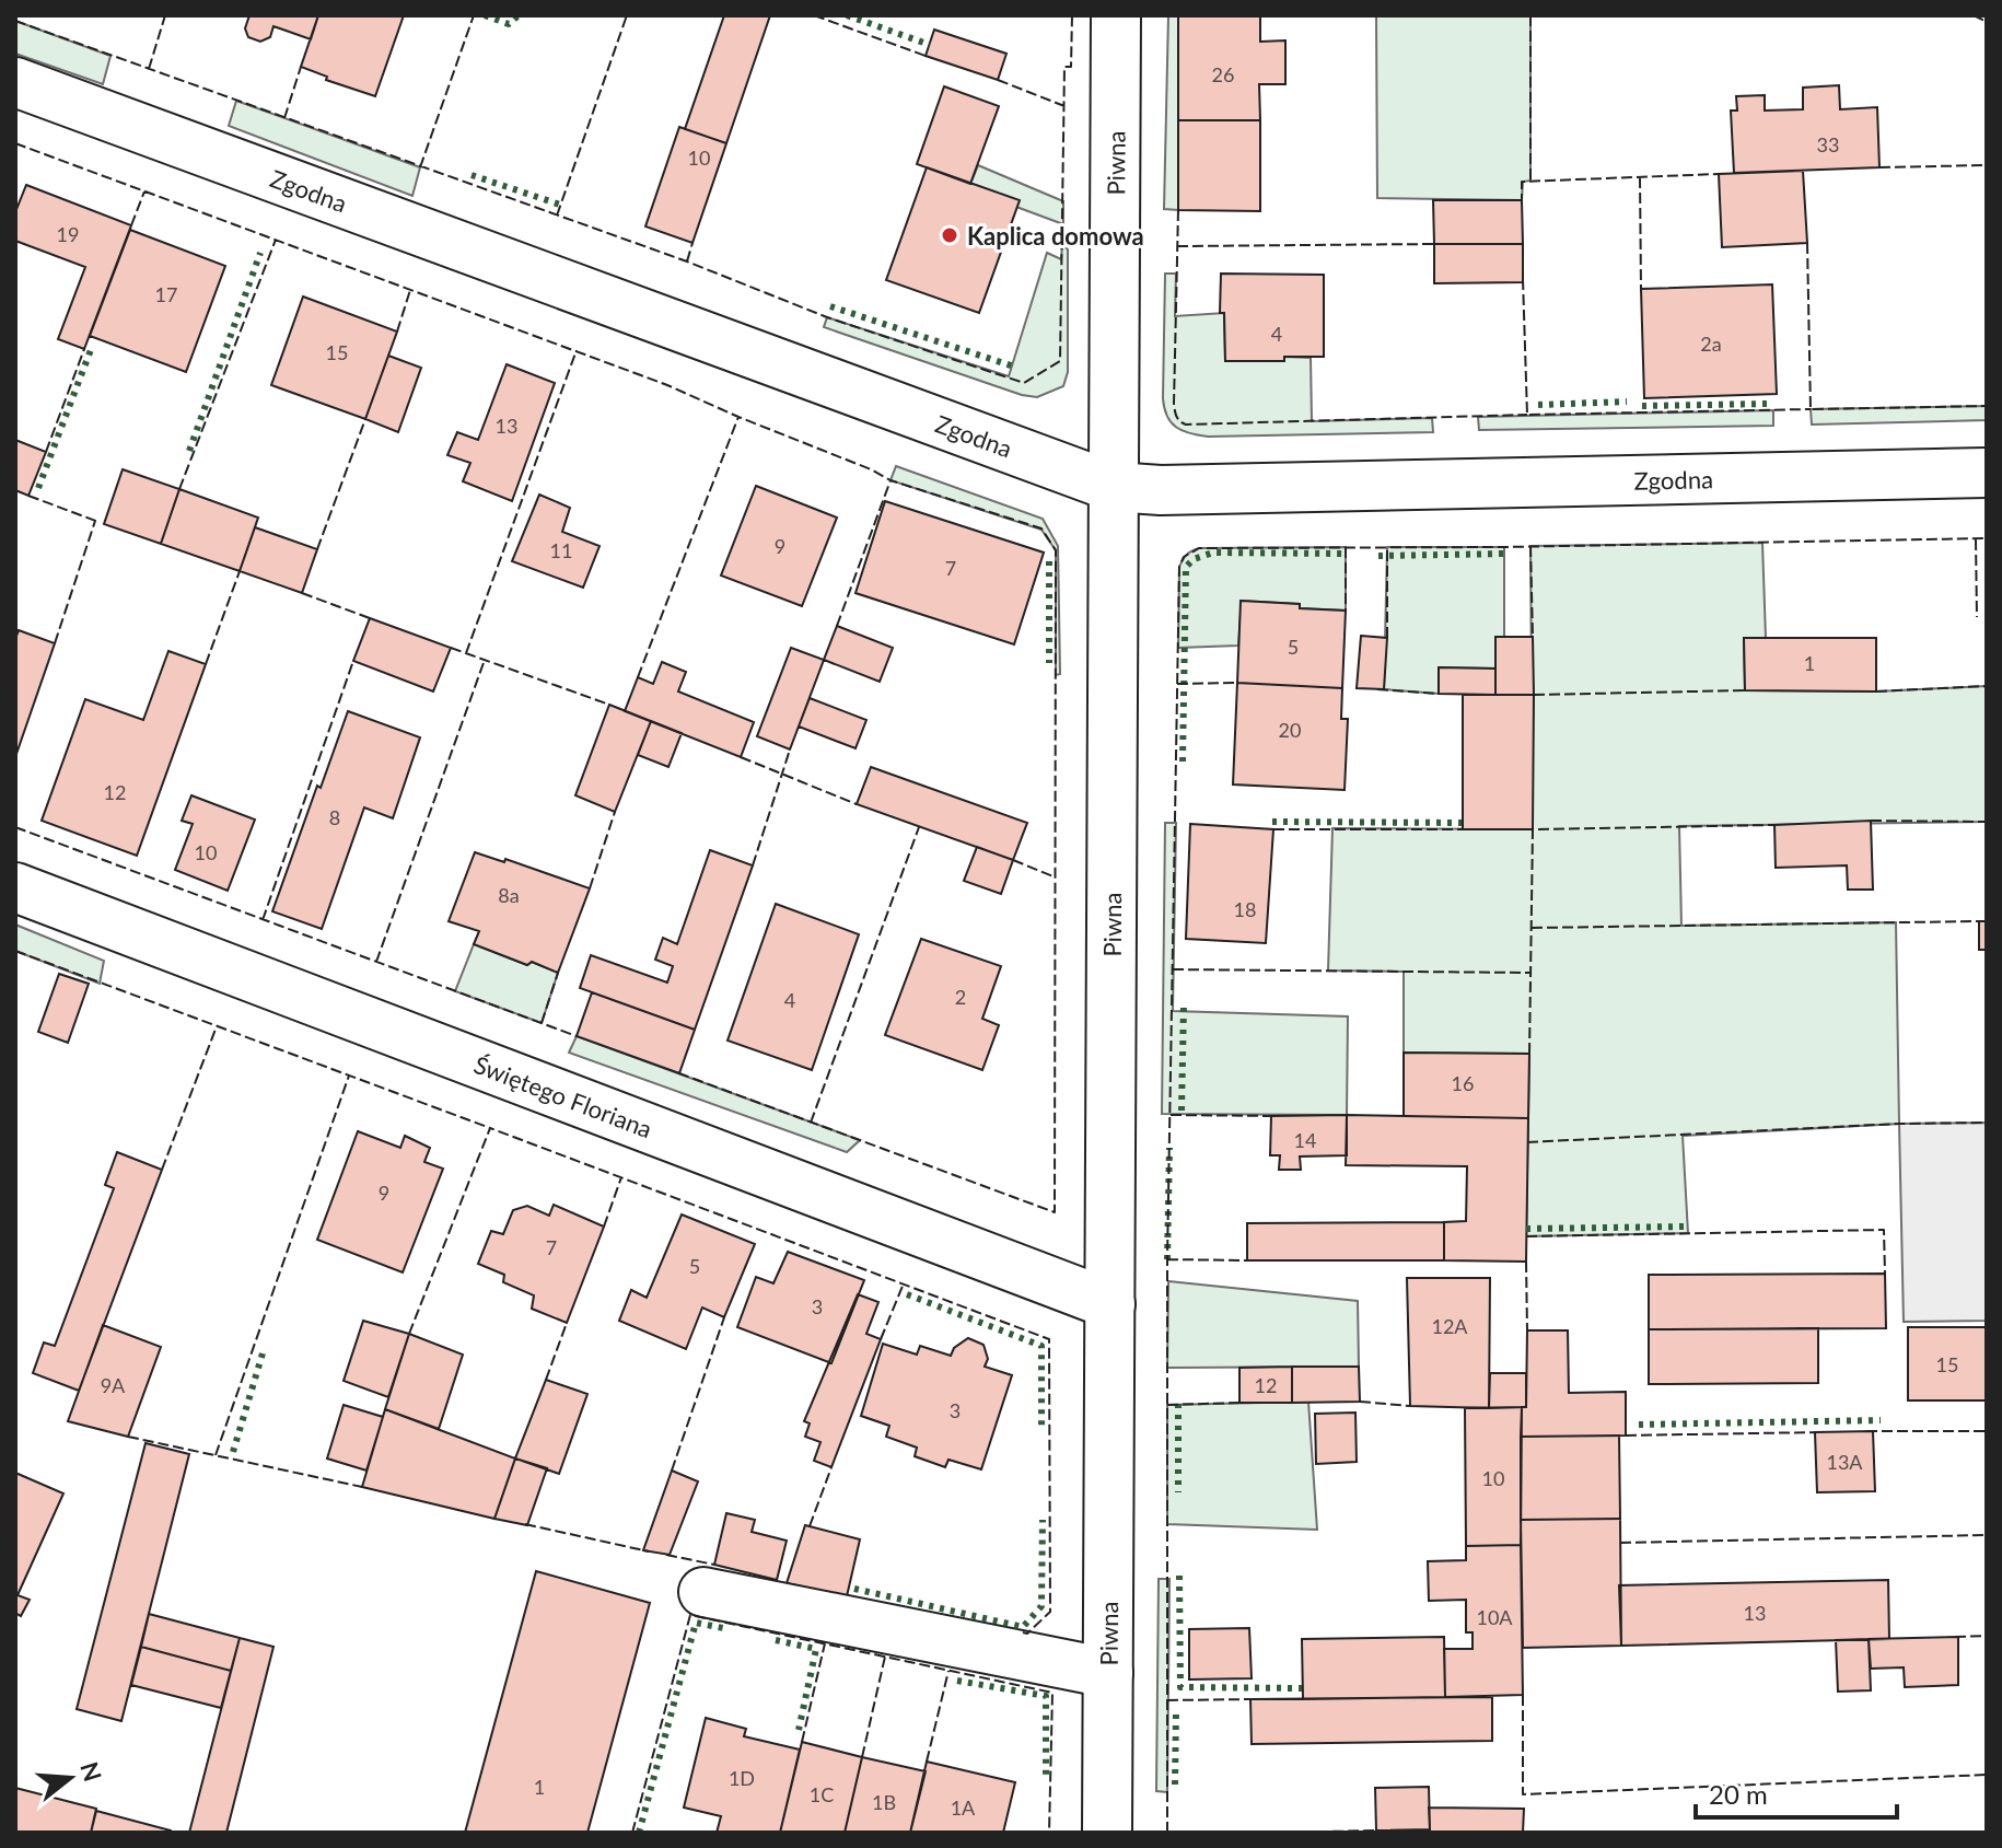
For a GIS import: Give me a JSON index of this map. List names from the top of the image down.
{
  "streets": {
    "street": ["Piwna", "Zgodna", "Świętego Floriana"]
  },
  "crossings": [
    ["Piwna", "Zgodna"],
    ["Piwna", "Świętego Floriana"]
  ],
  "places": ["Kaplica domowa"],
  "house_numbers": [
    "26",
    "33",
    "10",
    "19",
    "17",
    "4",
    "2a",
    "15",
    "13",
    "9",
    "11",
    "7",
    "5",
    "1",
    "20",
    "12",
    "8",
    "10",
    "8a",
    "18",
    "2",
    "4",
    "16",
    "14",
    "9",
    "7",
    "5",
    "3",
    "12A",
    "15",
    "9A",
    "12",
    "3",
    "13A",
    "10",
    "13",
    "10A",
    "1D",
    "1",
    "1C",
    "1B",
    "1A"
  ],
  "scale_bar": "20 m",
  "north": "right"
}
